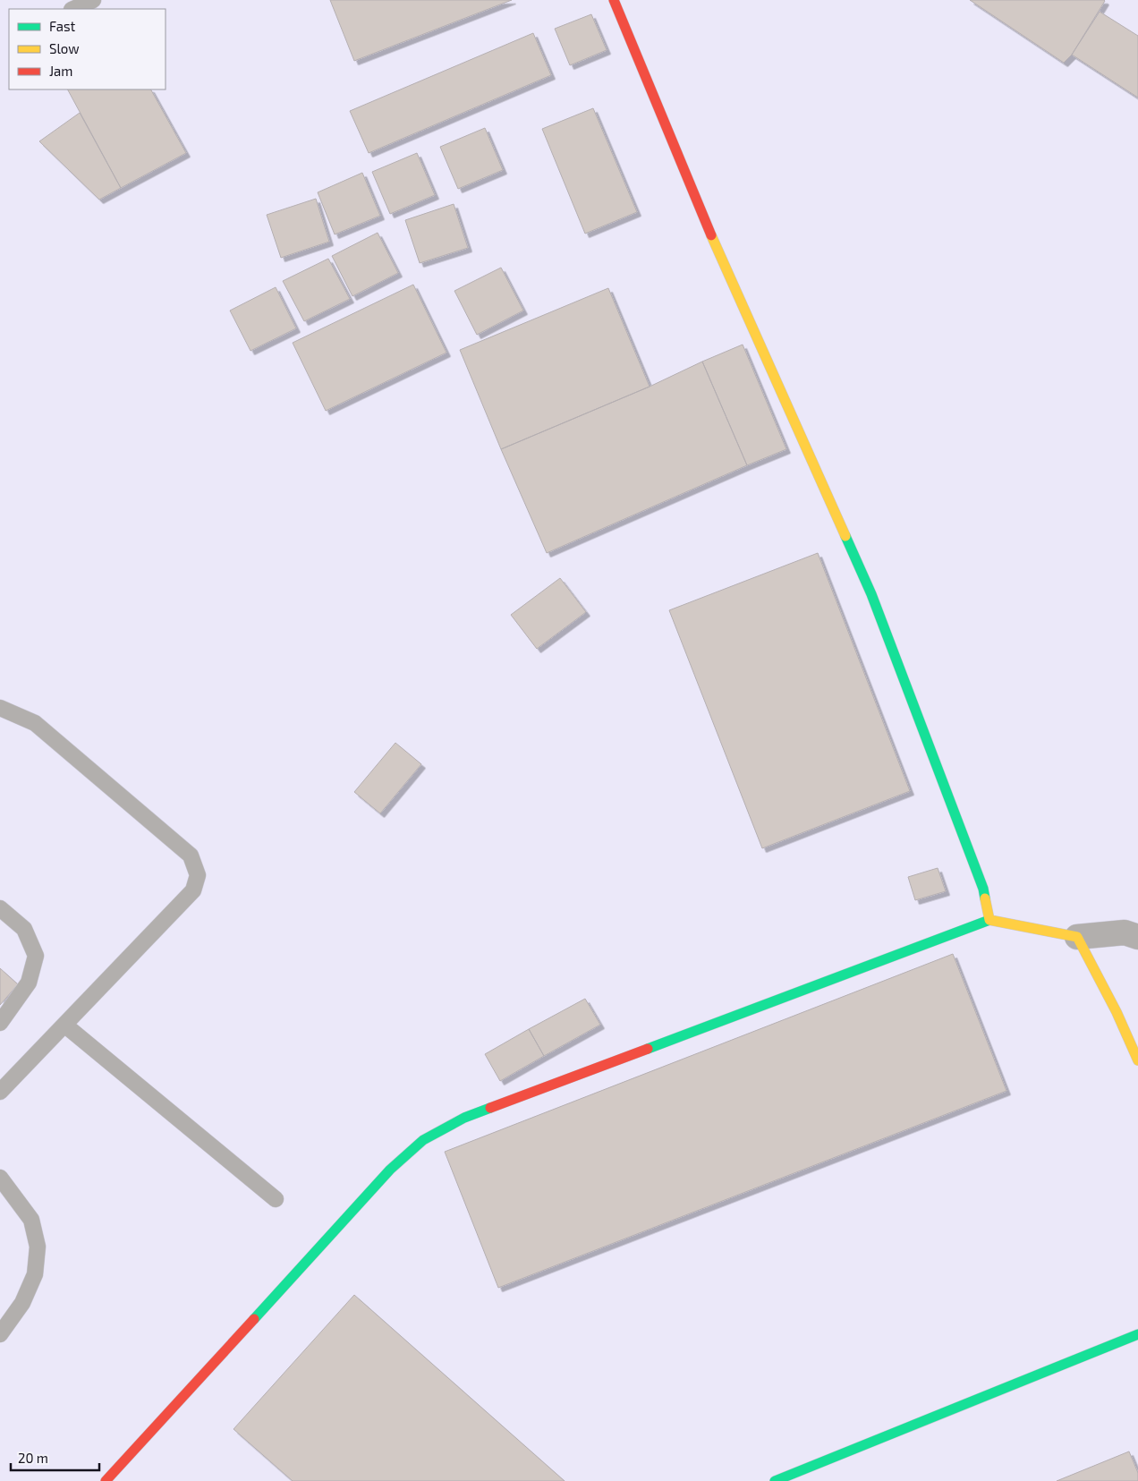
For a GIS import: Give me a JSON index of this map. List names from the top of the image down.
{
  "legend": ["Fast", "Slow", "Jam"],
  "scale_bar": "20 m"
}
